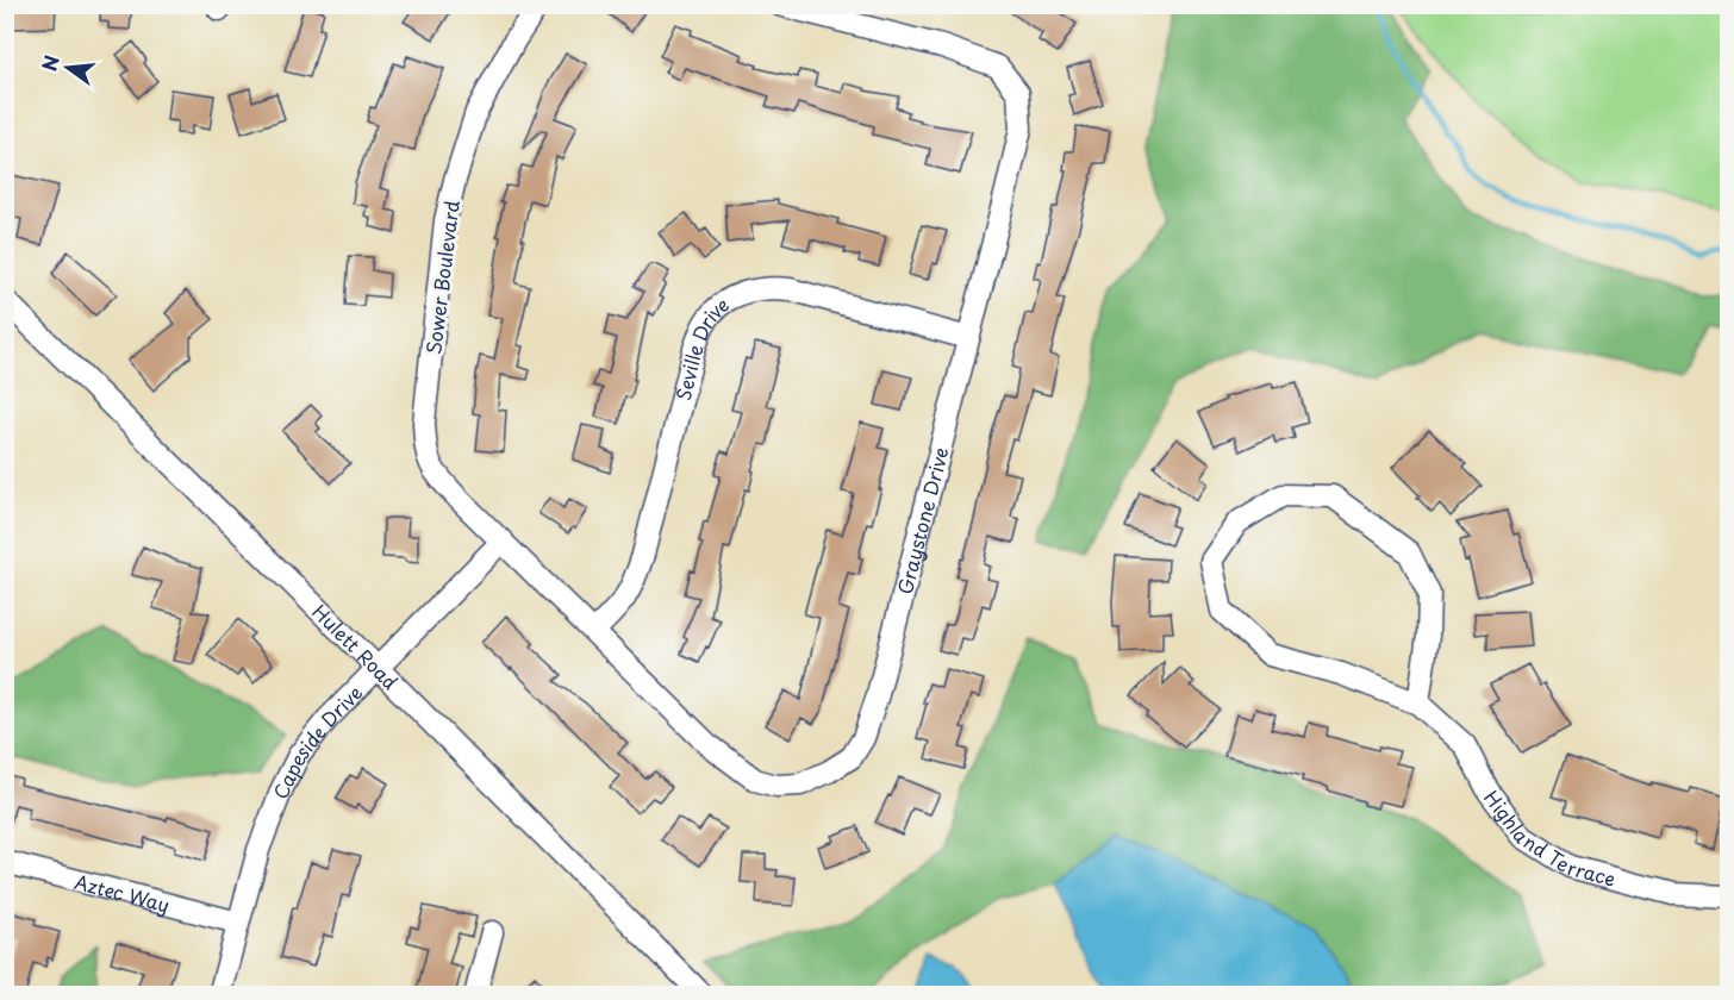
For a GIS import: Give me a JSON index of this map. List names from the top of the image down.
{
  "streets": {
    "street": [
      "Sower Boulevard",
      "Seville Drive",
      "Graystone Drive",
      "Hulett Road",
      "Capeside Drive",
      "Highland Terrace",
      "Aztec Way"
    ]
  },
  "crossings": [
    ["Sower Boulevard", "Graystone Drive"],
    ["Sower Boulevard", "Capeside Drive"],
    ["Seville Drive", "Graystone Drive"],
    ["Graystone Drive", "Capeside Drive"],
    ["Hulett Road", "Capeside Drive"],
    ["Capeside Drive", "Aztec Way"]
  ],
  "north": "left"
}
